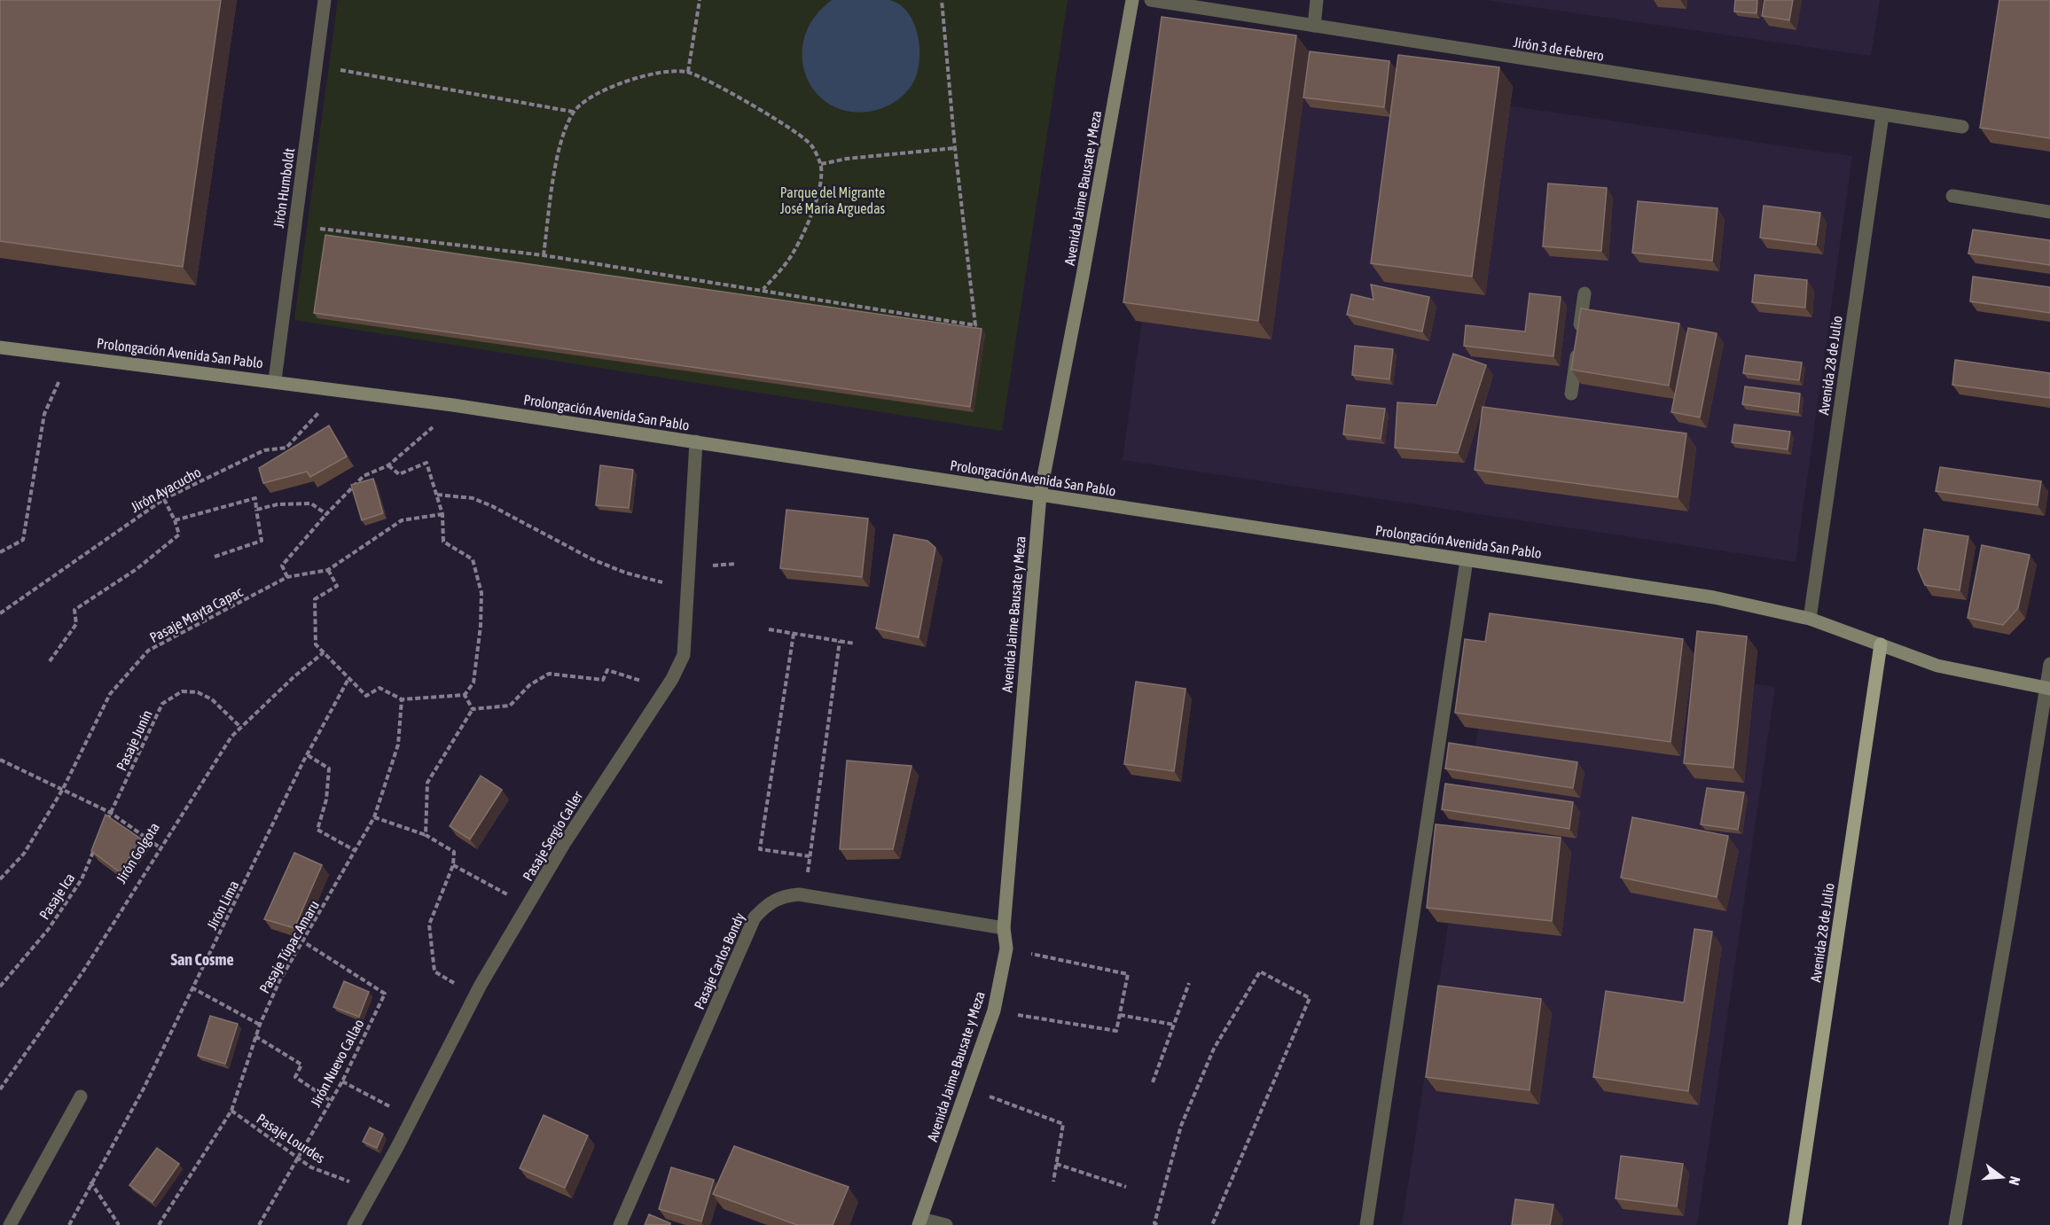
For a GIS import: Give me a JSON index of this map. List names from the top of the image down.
{
  "streets": {
    "main road": ["Avenida 28 de Julio"],
    "street": [
      "Jirón 3 de Febrero",
      "Jirón Humboldt",
      "Avenida Jaime Bausate y Meza",
      "Prolongación Avenida San Pablo",
      "Pasaje Sergio Caller",
      "Pasaje Carlos Bondy"
    ],
    "path": [
      "Jirón Ayacucho",
      "Pasaje Mayta Capac",
      "Pasaje Junín",
      "Jirón Golgota",
      "Pasaje Ica",
      "Jirón Lima",
      "Pasaje Túpac Amaru",
      "Jirón Nuevo Callao",
      "Pasaje Lourdes"
    ]
  },
  "crossings": [
    ["Jirón 3 de Febrero", "Avenida 28 de Julio"],
    ["Jirón Humboldt", "Prolongación Avenida San Pablo"],
    ["Avenida Jaime Bausate y Meza", "Prolongación Avenida San Pablo"],
    ["Avenida Jaime Bausate y Meza", "Pasaje Carlos Bondy"],
    ["Prolongación Avenida San Pablo", "Avenida 28 de Julio"],
    ["Prolongación Avenida San Pablo", "Jirón Ayacucho"],
    ["Prolongación Avenida San Pablo", "Pasaje Sergio Caller"],
    ["Pasaje Junín", "Jirón Golgota"],
    ["Pasaje Sergio Caller", "Pasaje Lourdes"],
    ["Pasaje Túpac Amaru", "Jirón Nuevo Callao"],
    ["Pasaje Túpac Amaru", "Pasaje Lourdes"],
    ["Jirón Nuevo Callao", "Pasaje Lourdes"]
  ],
  "districts": ["San Cosme"],
  "parks": ["Parque del Migrante José María Arguedas"],
  "north": "right"
}
